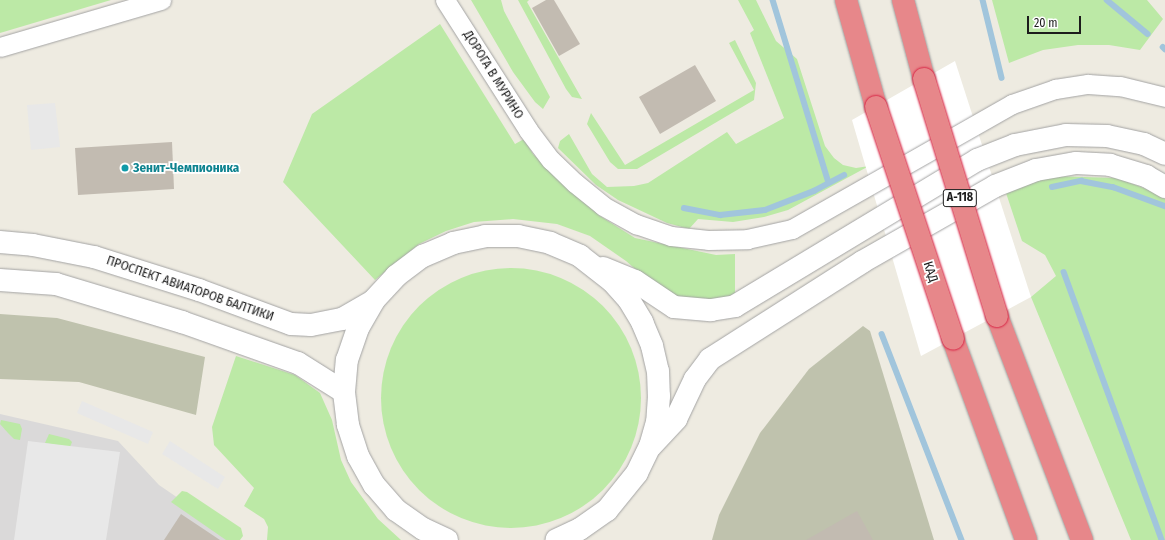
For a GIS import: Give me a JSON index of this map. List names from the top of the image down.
{
  "streets": {
    "highway": ["А-118", "КАД"],
    "street": ["ДОРОГА В МУРИНО", "ПРОСПЕКТ АВИАТОРОВ БАЛТИКИ"]
  },
  "places": ["Зенит-Чемпионика"],
  "scale_bar": "20 m"
}
